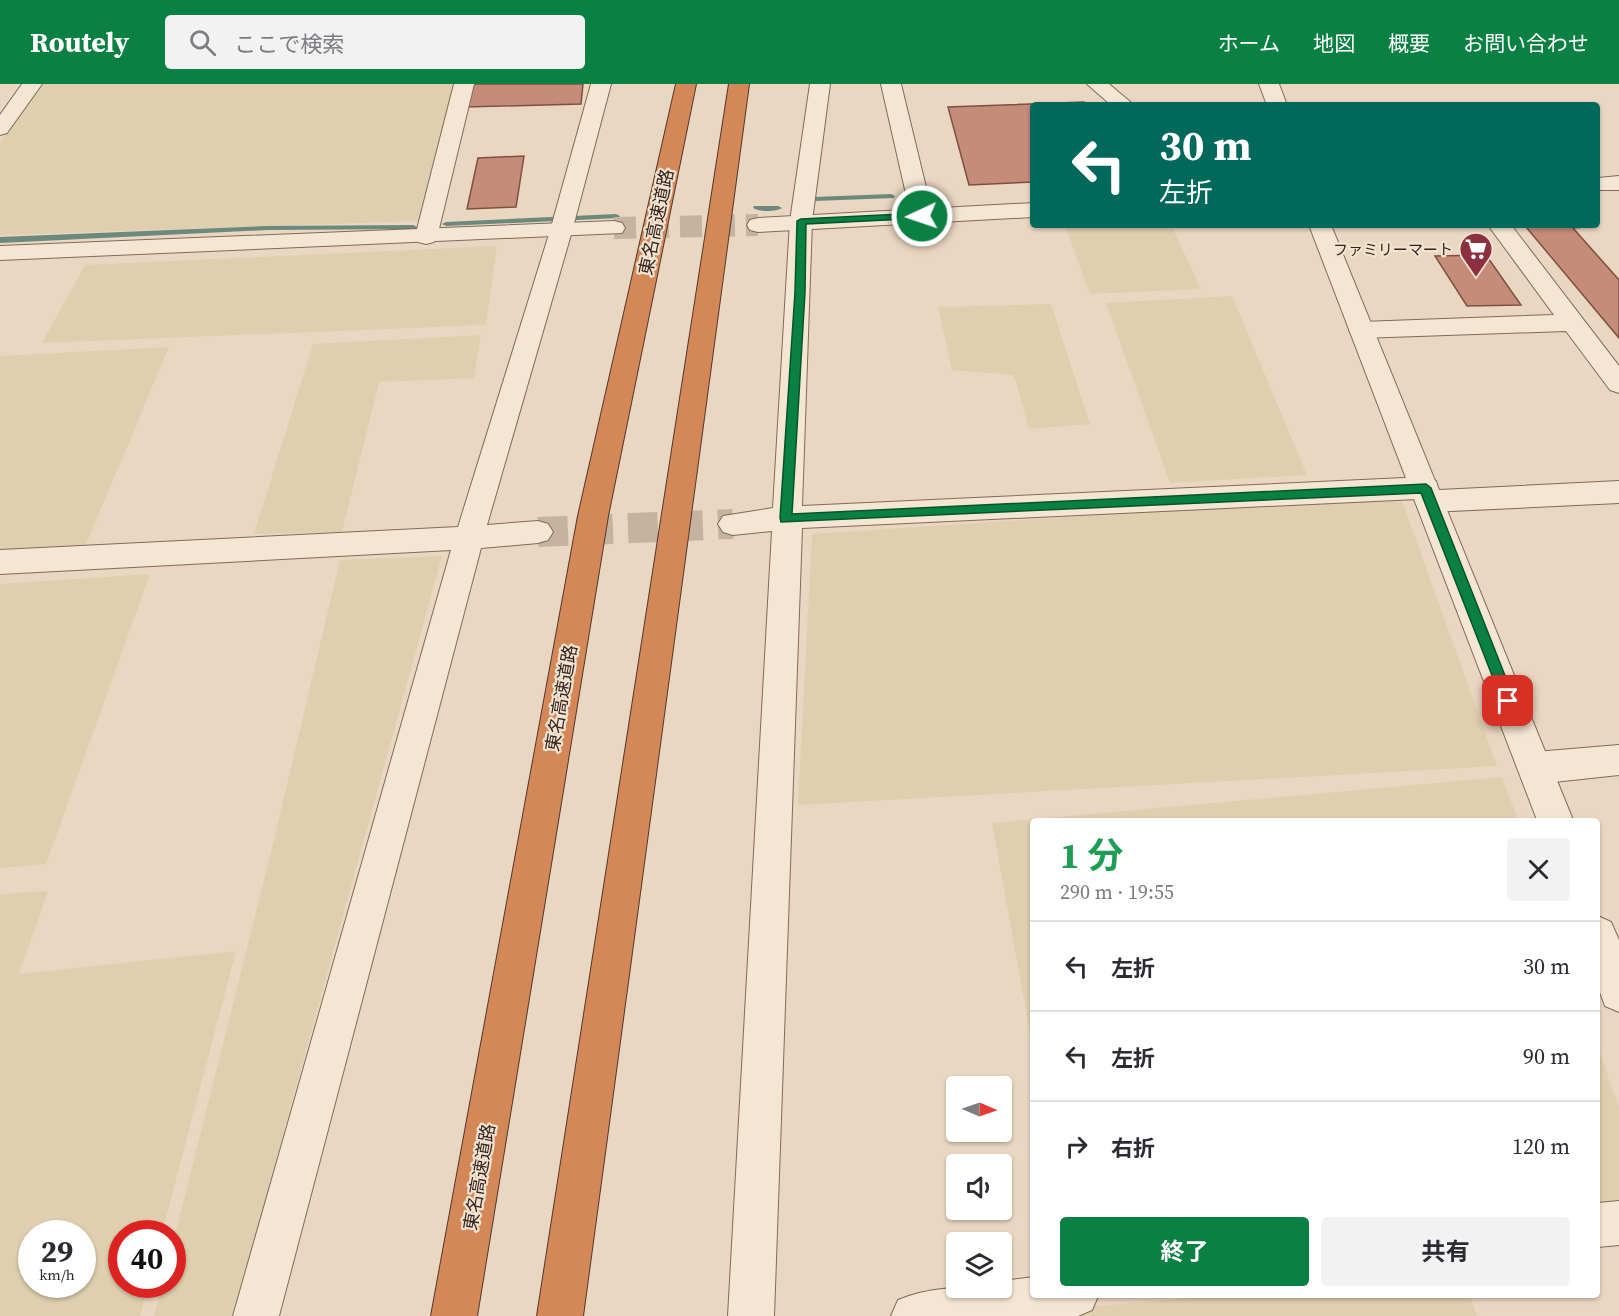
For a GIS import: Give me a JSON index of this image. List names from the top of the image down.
{
  "streets": {
    "highway": ["東名高速道路"]
  },
  "places": {
    "supermarket": ["ファミリーマート"]
  },
  "north": "right",
  "page": {
    "header": "Routely",
    "search": "ここで検索",
    "nav": [
      "ホーム",
      "地図",
      "概要",
      "お問い合わせ"
    ],
    "turn": ["30 m", "左折"],
    "heading": ["1 分", "290 m · 19:55"],
    "list": [
      {
        "name": "左折",
        "value": "30 m"
      },
      {
        "name": "左折",
        "value": "90 m"
      },
      {
        "name": "右折",
        "value": "120 m"
      }
    ],
    "buttons": ["終了", "共有"],
    "speed": "29 km/h",
    "limit": "40"
  }
}
